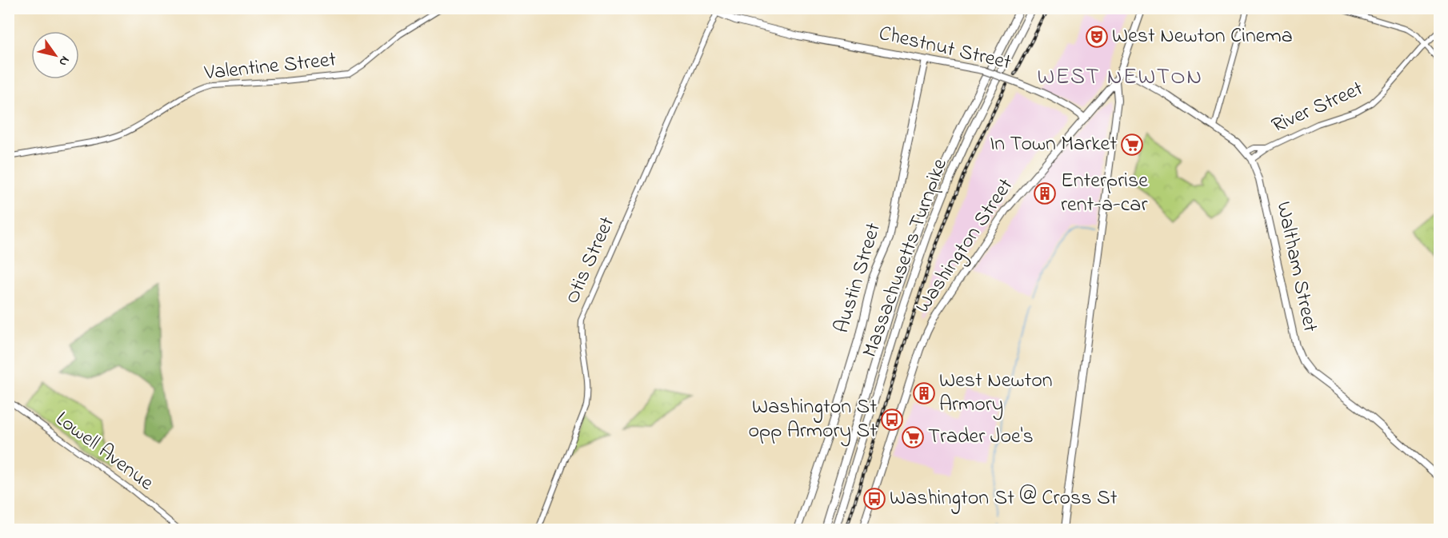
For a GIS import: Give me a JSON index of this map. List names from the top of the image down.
{
  "streets": {
    "highway": ["Massachusetts Turnpike"],
    "main road": [
      "Chestnut Street",
      "Washington Street",
      "Waltham Street",
      "Austin Street"
    ],
    "street": [
      "Valentine Street",
      "River Street",
      "Otis Street",
      "Lowell Avenue"
    ]
  },
  "crossings": [
    ["Chestnut Street", "Washington Street"],
    ["Chestnut Street", "Otis Street"],
    ["Chestnut Street", "Austin Street"],
    ["River Street", "Waltham Street"],
    ["Washington Street", "Waltham Street"]
  ],
  "districts": ["WEST NEWTON"],
  "places": {
    "theatre": ["West Newton Cinema"],
    "supermarket": ["In Town Market", "Trader Joe's"],
    "building": ["Enterprise rent-a-car", "West Newton Armory"],
    "bus stop": ["Washington St opp Armory St", "Washington St @ Cross St"]
  },
  "north": "bottom right"
}
